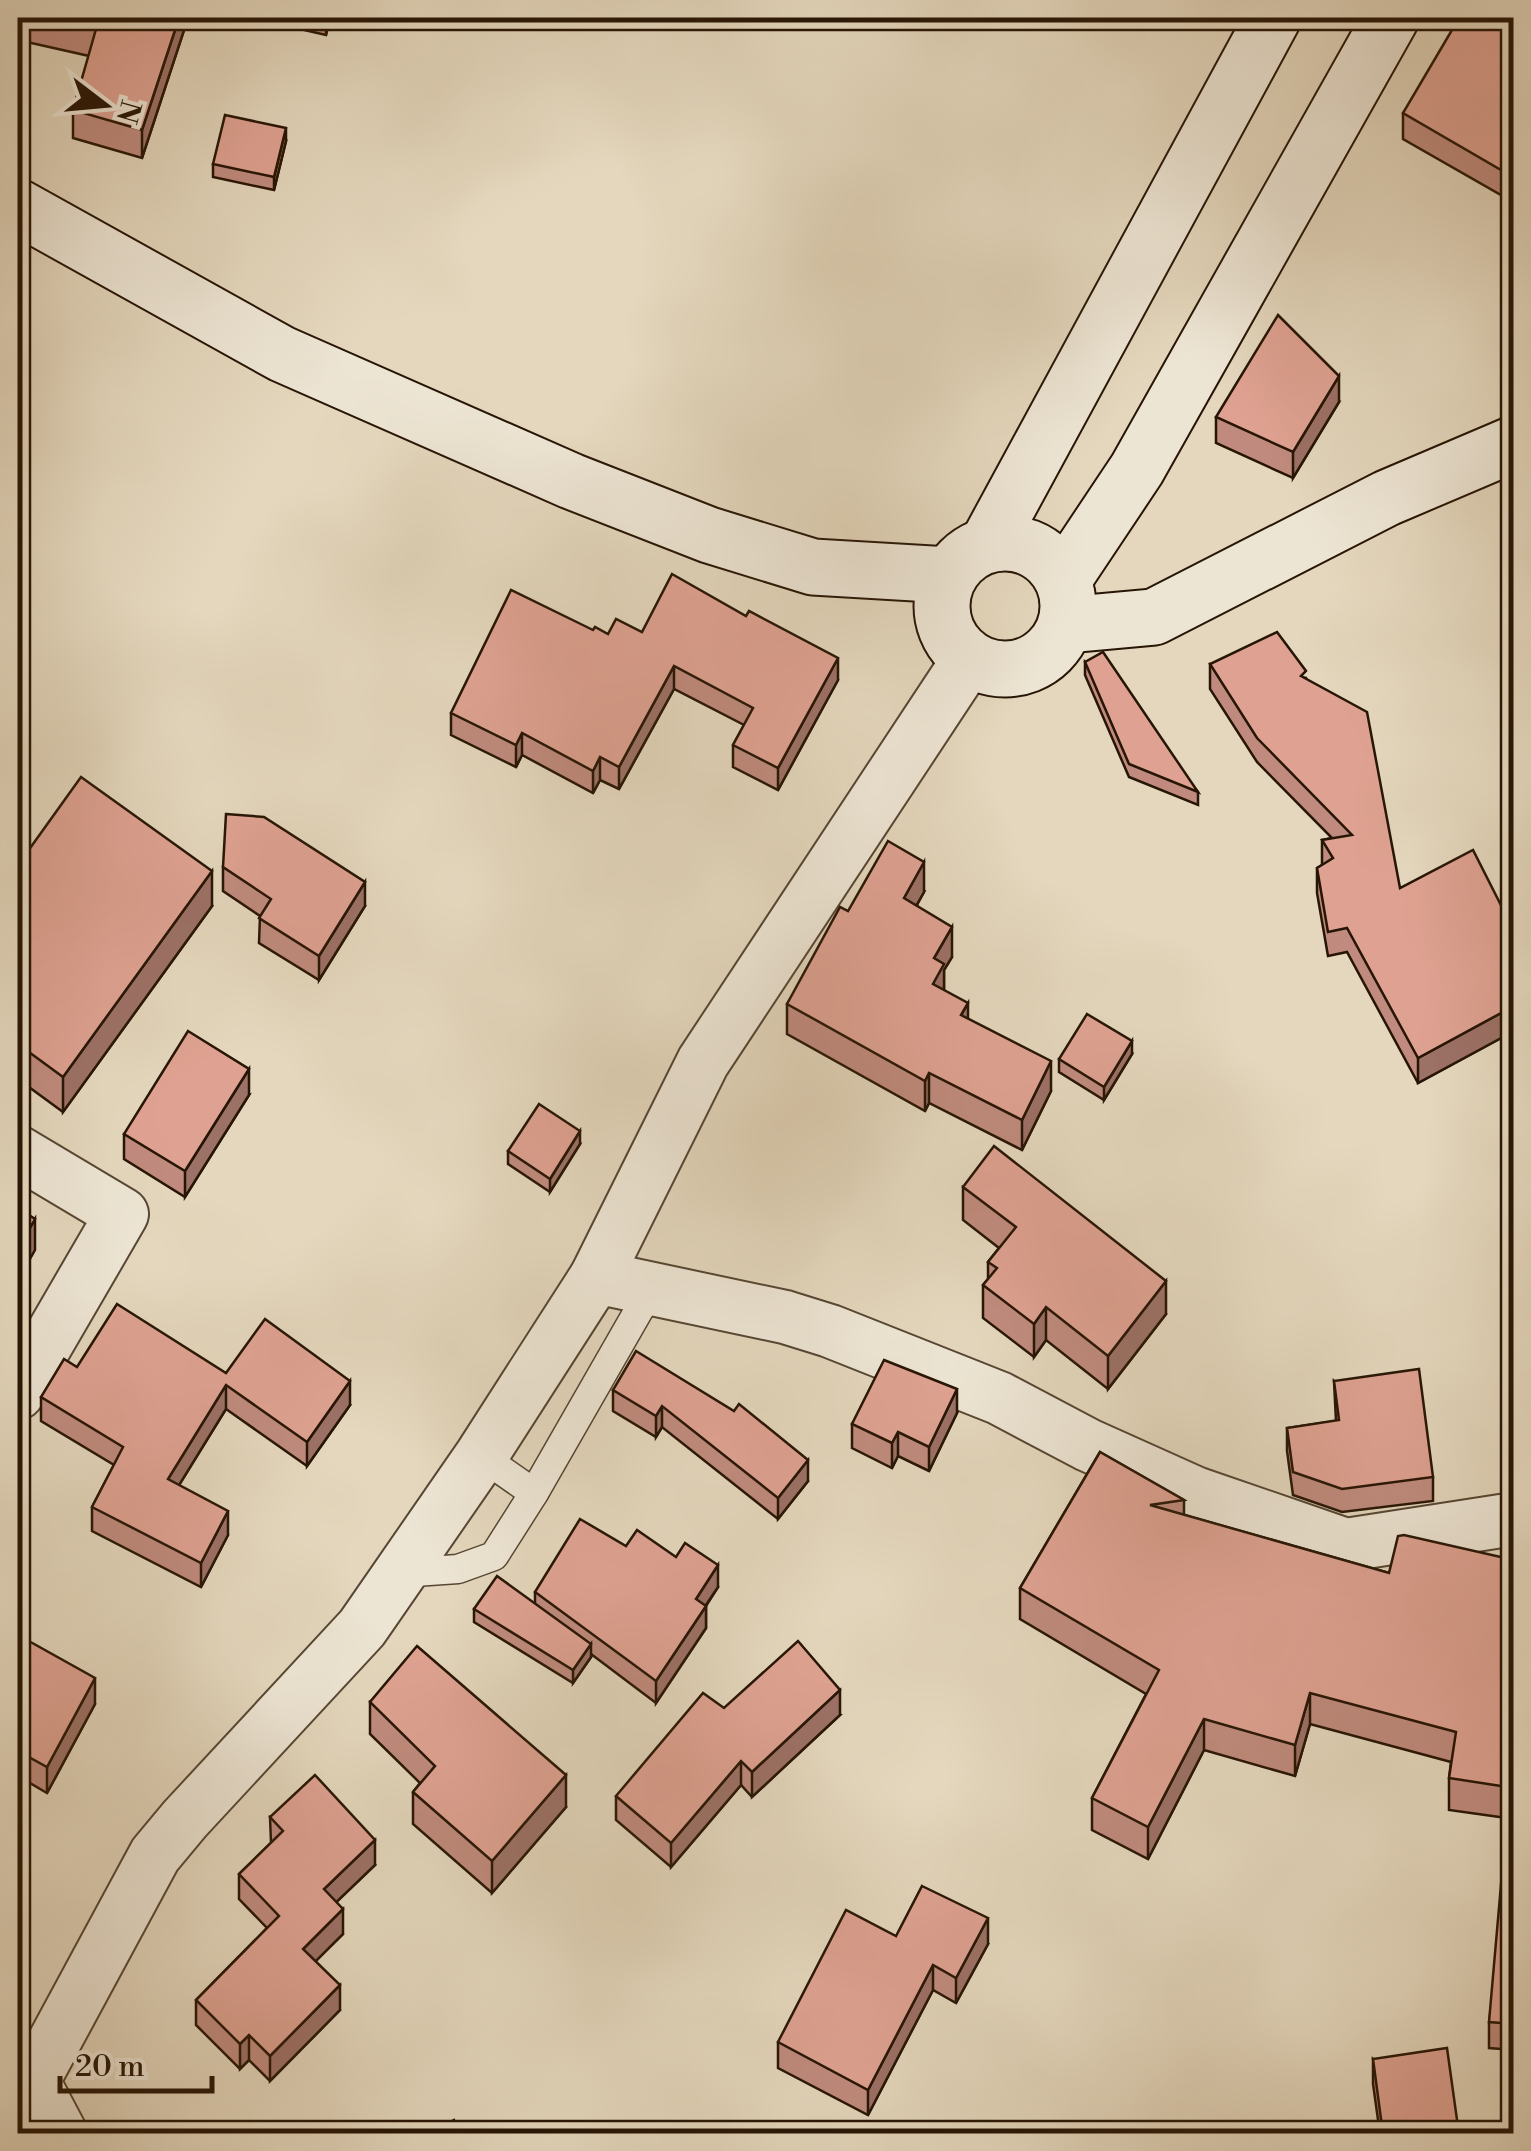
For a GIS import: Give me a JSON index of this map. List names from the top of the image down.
{
  "scale_bar": "20 m",
  "north": "right"
}
